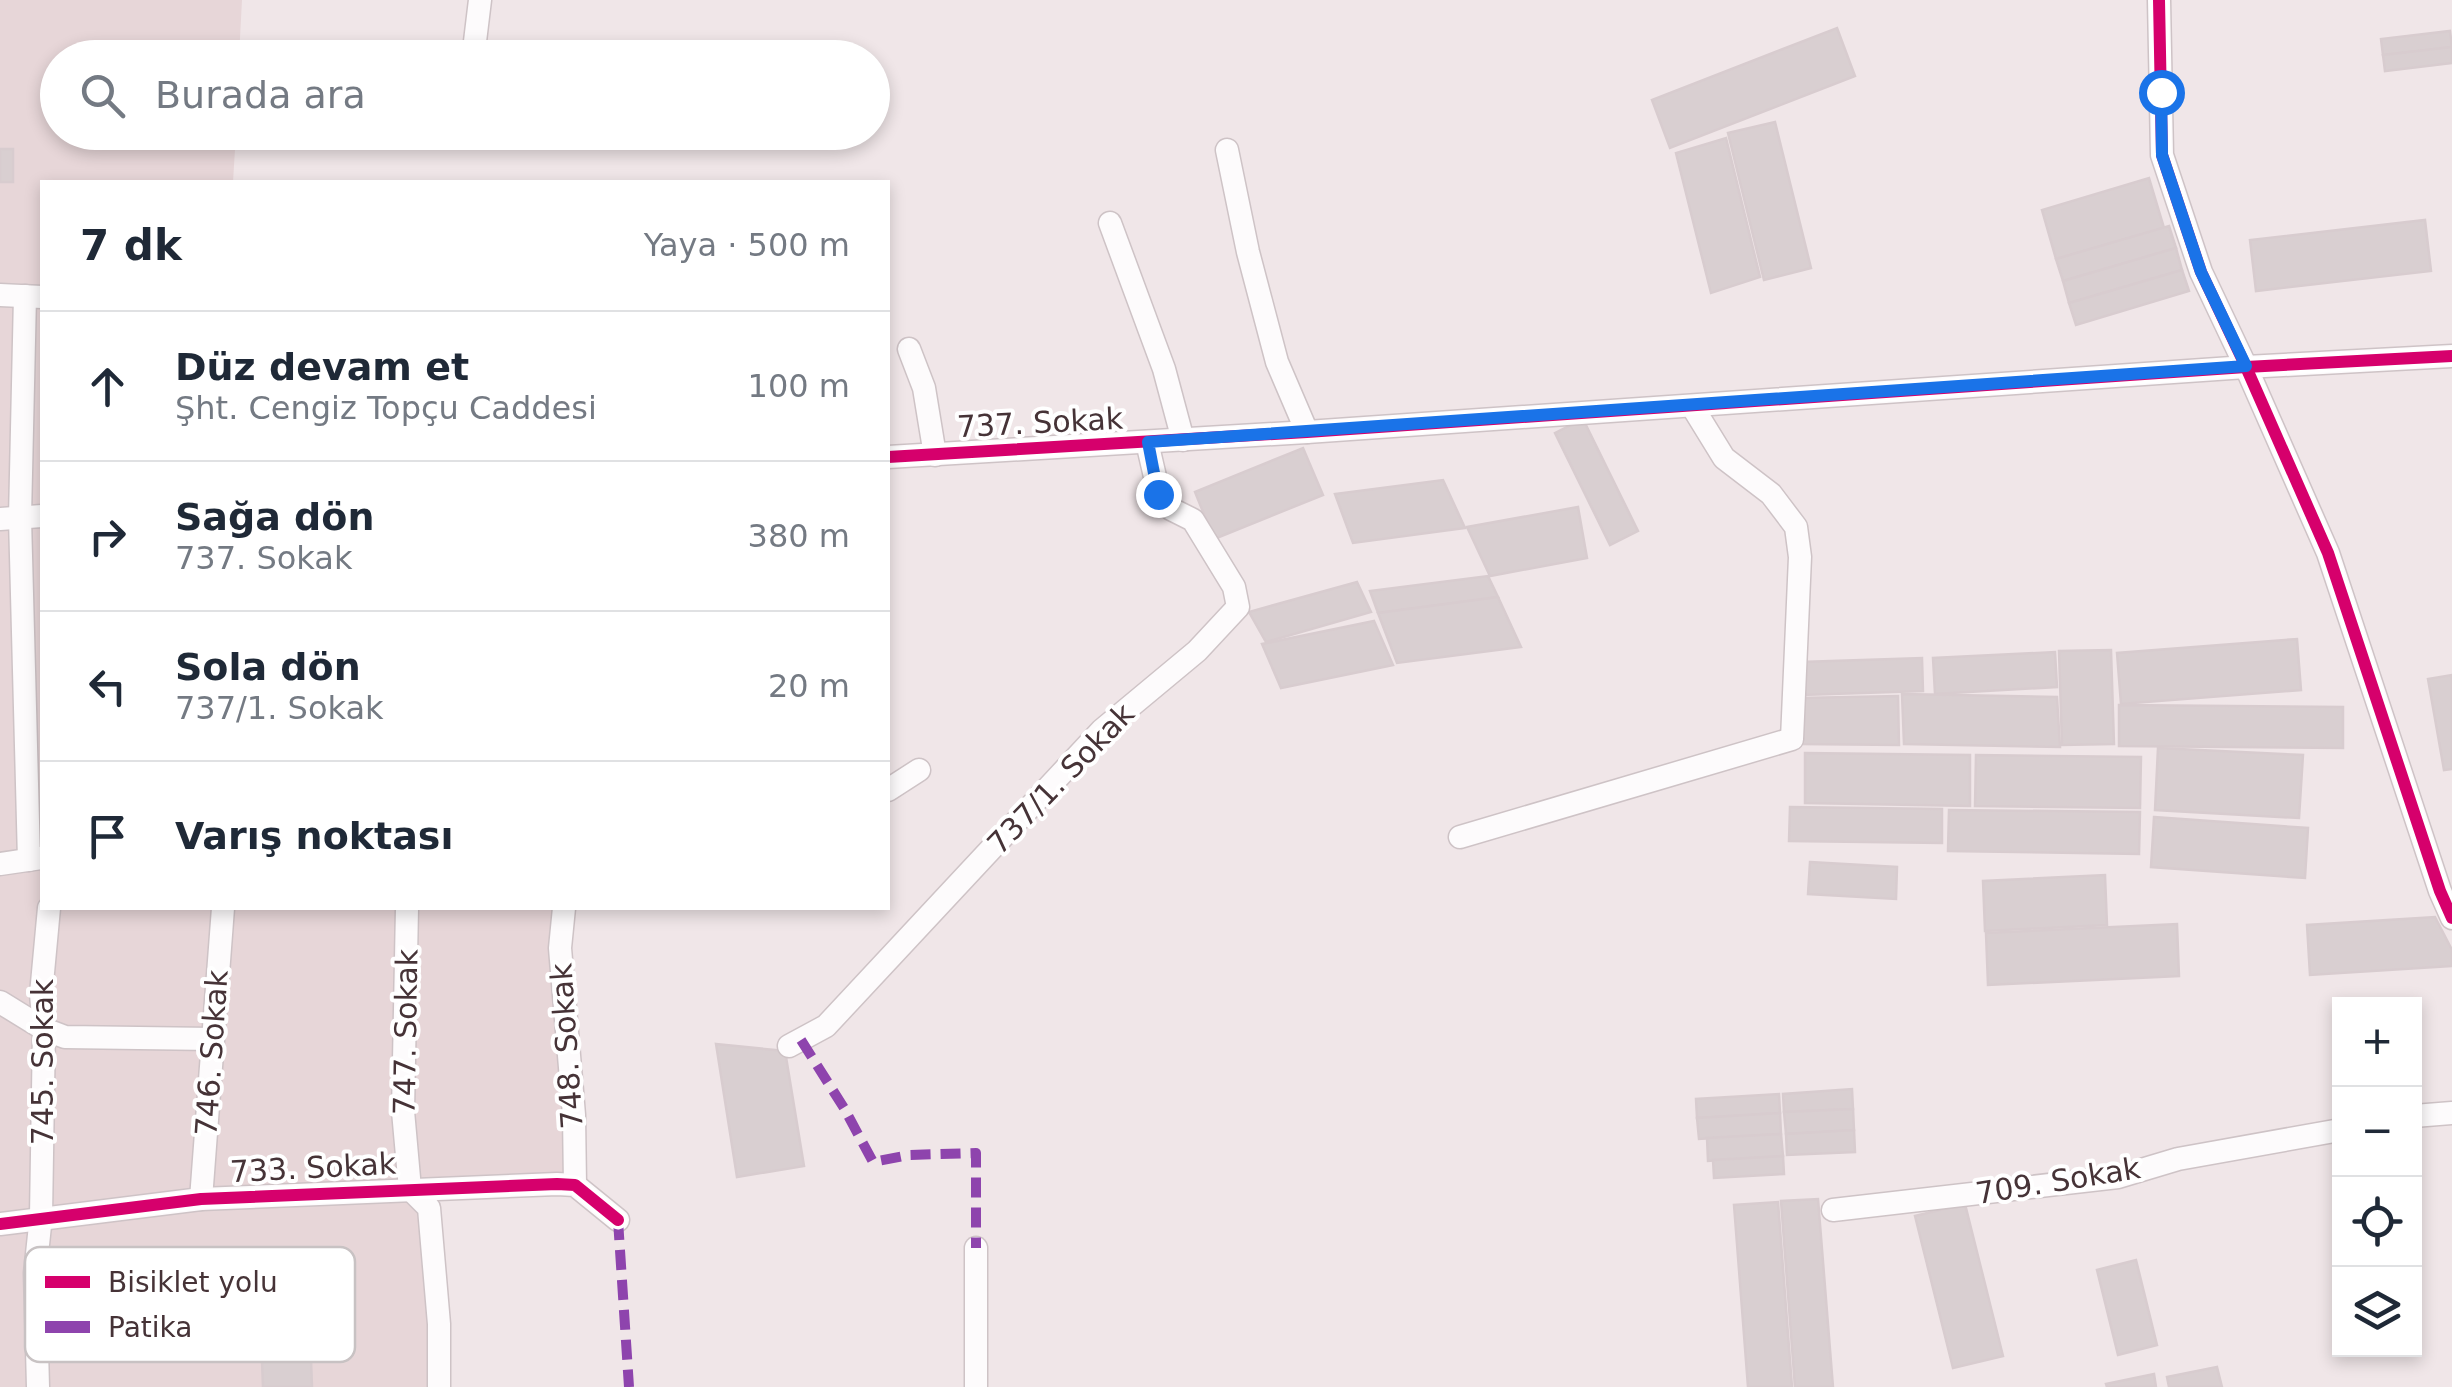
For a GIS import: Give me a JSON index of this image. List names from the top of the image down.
{
  "streets": {
    "street": [
      "737. Sokak",
      "737/1. Sokak",
      "747. Sokak",
      "748. Sokak",
      "746. Sokak",
      "745. Sokak",
      "733. Sokak",
      "709. Sokak"
    ]
  },
  "crossings": [
    ["737. Sokak", "737/1. Sokak"],
    ["747. Sokak", "733. Sokak"],
    ["748. Sokak", "733. Sokak"],
    ["746. Sokak", "733. Sokak"],
    ["745. Sokak", "733. Sokak"]
  ],
  "legend": ["Bisiklet yolu", "Patika"],
  "page": {
    "search": "Burada ara",
    "heading": ["7 dk", "Yaya · 500 m"],
    "list": [
      ["Düz devam et", "Şht. Cengiz Topçu Caddesi", "100 m"],
      ["Sağa dön", "737. Sokak", "380 m"],
      ["Sola dön", "737/1. Sokak", "20 m"],
      "Varış noktası"
    ],
    "map_buttons": ["+", "−"]
  }
}
